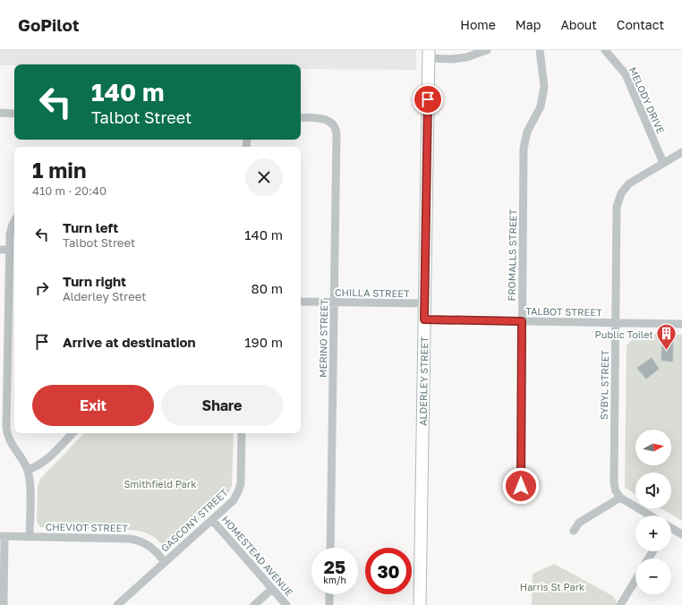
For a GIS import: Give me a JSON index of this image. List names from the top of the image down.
{
  "streets": {
    "street": [
      "MELODY DRIVE",
      "FROMALLS STREET",
      "CHILLA STREET",
      "TALBOT STREET",
      "MERINO STREET",
      "ALDERLEY STREET",
      "SYBYL STREET",
      "GASCONY STREET",
      "CHEVIOT STREET",
      "HOMESTEAD AVENUE"
    ]
  },
  "crossings": [
    ["MELODY DRIVE", "SYBYL STREET"],
    ["FROMALLS STREET", "TALBOT STREET"],
    ["CHILLA STREET", "MERINO STREET"],
    ["CHILLA STREET", "ALDERLEY STREET"],
    ["TALBOT STREET", "ALDERLEY STREET"],
    ["TALBOT STREET", "SYBYL STREET"],
    ["GASCONY STREET", "CHEVIOT STREET"],
    ["GASCONY STREET", "HOMESTEAD AVENUE"]
  ],
  "parks": ["Smithfield Park", "Harris St Park"],
  "places": {
    "building": ["Public Toilet"]
  },
  "north": "right",
  "page": {
    "header": "GoPilot",
    "nav": [
      "Home",
      "Map",
      "About",
      "Contact"
    ],
    "turn": ["140 m", "Talbot Street"],
    "heading": ["1 min", "410 m · 20:40"],
    "list": [
      {
        "name": "Turn left",
        "note": "Talbot Street",
        "value": "140 m"
      },
      {
        "name": "Turn right",
        "note": "Alderley Street",
        "value": "80 m"
      },
      {
        "name": "Arrive at destination",
        "value": "190 m"
      }
    ],
    "buttons": ["Exit", "Share"],
    "map_buttons": ["+", "−"],
    "speed": "25 km/h",
    "limit": "30"
  }
}
